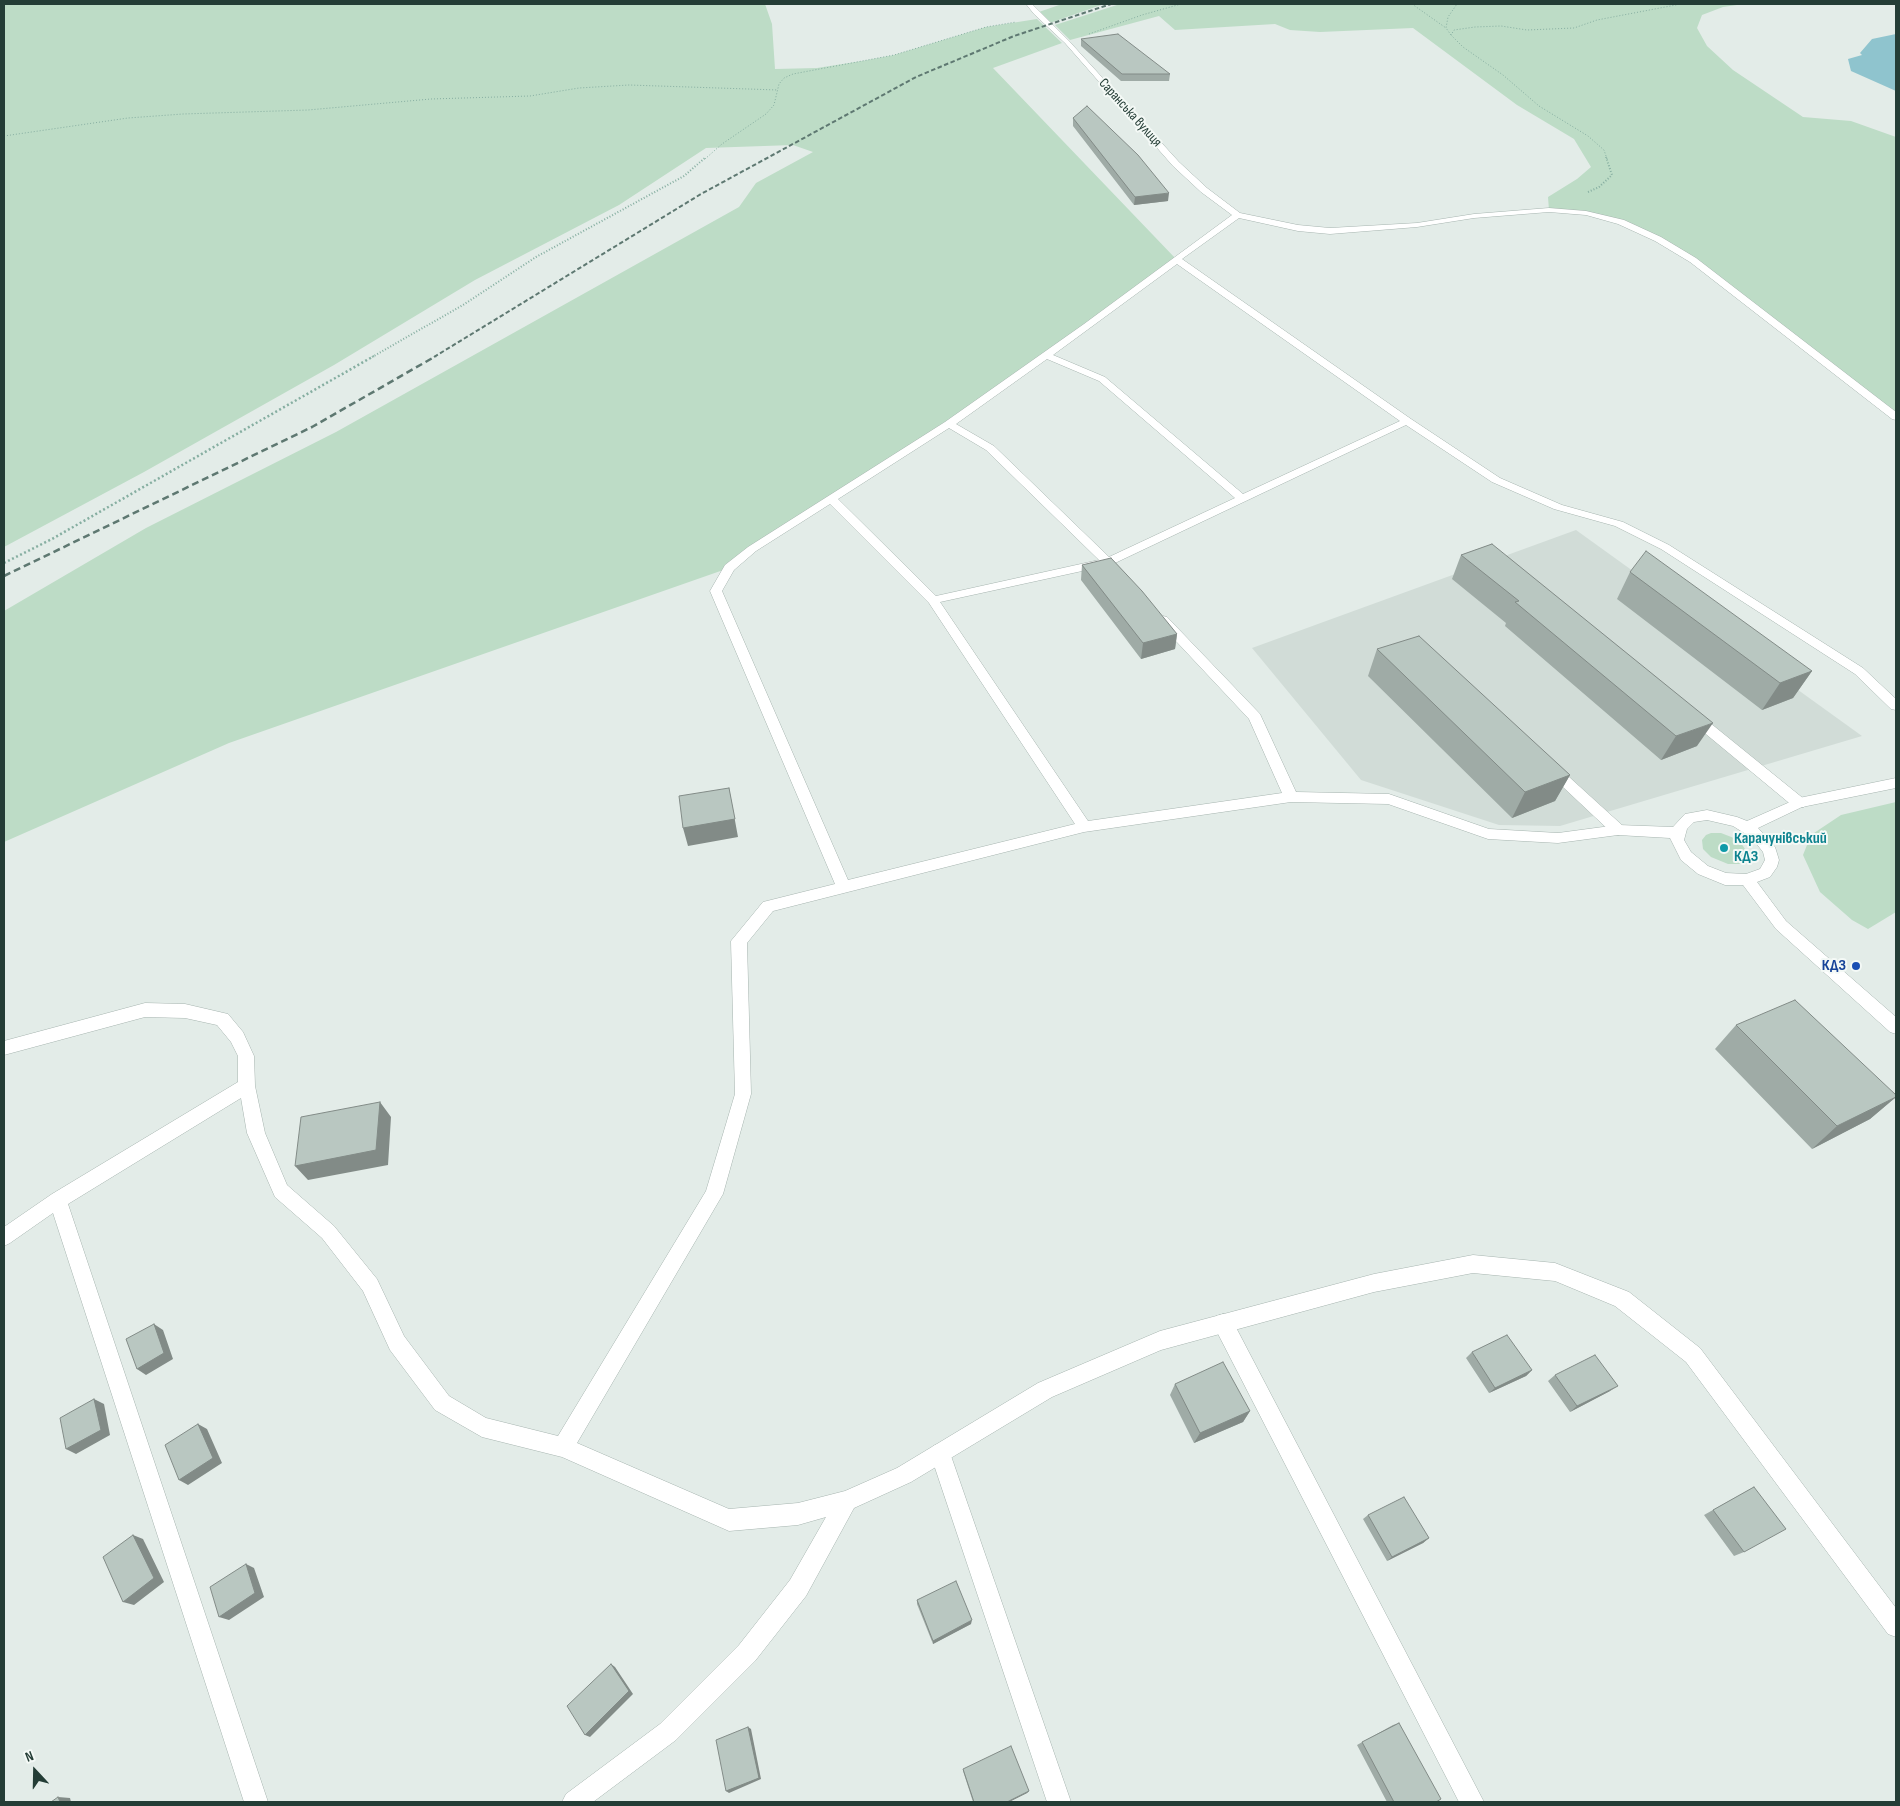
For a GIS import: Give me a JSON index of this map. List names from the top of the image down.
{
  "streets": {
    "street": ["Саранська вулиця"]
  },
  "places": ["Карачунівський КДЗ", "КДЗ"],
  "north": "top"
}
